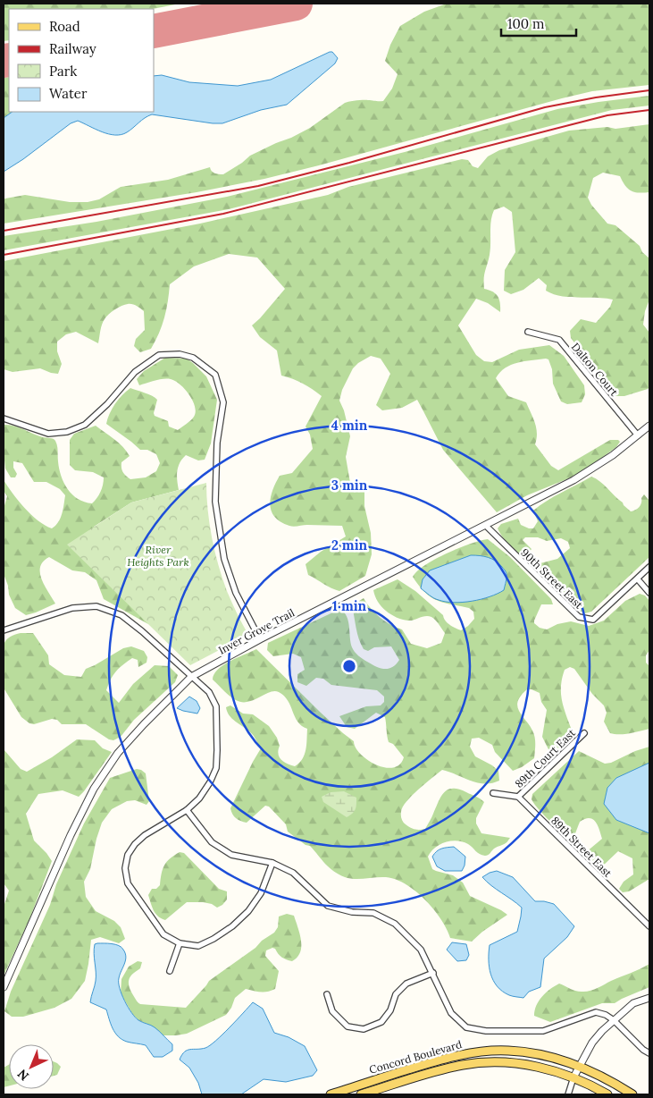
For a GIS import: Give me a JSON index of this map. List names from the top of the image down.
{
  "streets": {
    "main road": ["Concord Boulevard"],
    "street": [
      "Dalton Court",
      "90th Street East",
      "Inver Grove Trail",
      "89th Court East",
      "89th Street East"
    ]
  },
  "crossings": [
    ["Dalton Court", "Inver Grove Trail"],
    ["90th Street East", "Inver Grove Trail"],
    ["89th Court East", "89th Street East"]
  ],
  "parks": ["River Heights Park"],
  "legend": [
    "Road",
    "Railway",
    "Park",
    "Water"
  ],
  "scale_bar": "100 m",
  "north": "bottom left",
  "rings": [
    "4 min",
    "3 min",
    "2 min",
    "1 min"
  ]
}
